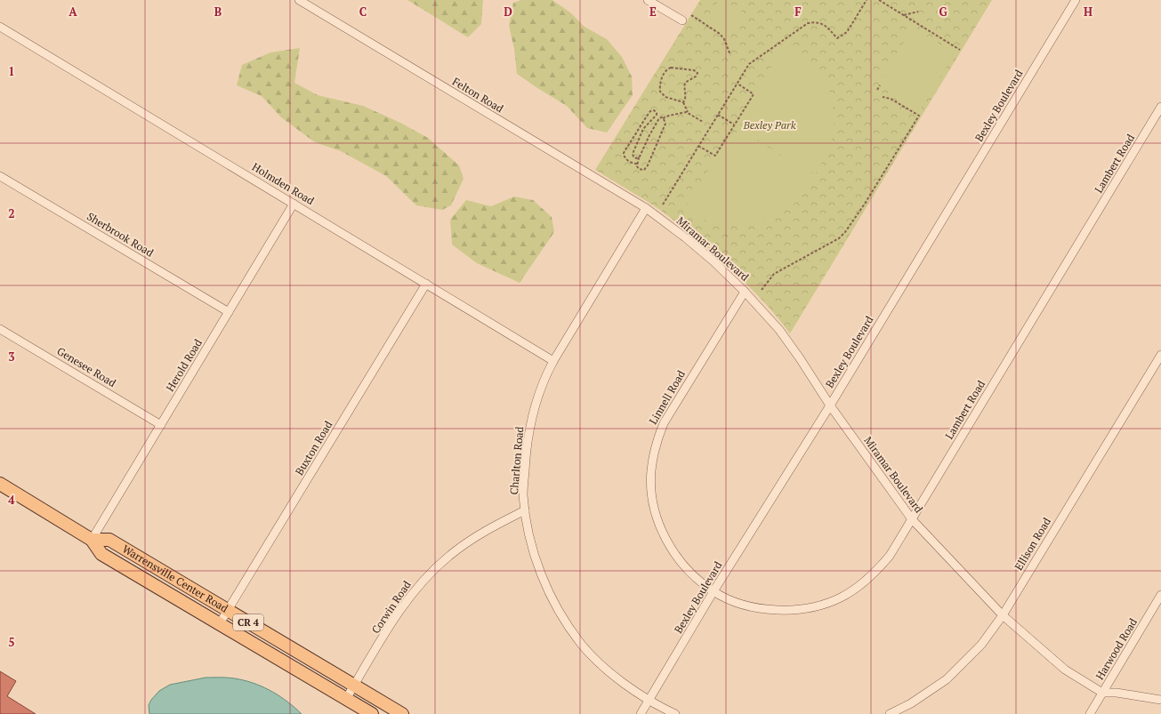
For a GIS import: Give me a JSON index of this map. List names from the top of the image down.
{
  "streets": {
    "main road": ["Warrensville Center Road", "CR 4"],
    "street": [
      "Felton Road",
      "Bexley Boulevard",
      "Lambert Road",
      "Holmden Road",
      "Sherbrook Road",
      "Miramar Boulevard",
      "Herold Road",
      "Genesee Road",
      "Linnell Road",
      "Buxton Road",
      "Charlton Road",
      "Ellison Road",
      "Corwin Road",
      "Harwood Road"
    ]
  },
  "crossings": [
    ["Felton Road", "Miramar Boulevard"],
    ["Felton Road", "Charlton Road"],
    ["Bexley Boulevard", "Lambert Road"],
    ["Bexley Boulevard", "Miramar Boulevard"],
    ["Bexley Boulevard", "Linnell Road"],
    ["Bexley Boulevard", "Charlton Road"],
    ["Lambert Road", "Miramar Boulevard"],
    ["Lambert Road", "Linnell Road"],
    ["Holmden Road", "Herold Road"],
    ["Holmden Road", "Buxton Road"],
    ["Holmden Road", "Charlton Road"],
    ["Sherbrook Road", "Herold Road"],
    ["Miramar Boulevard", "Linnell Road"],
    ["Miramar Boulevard", "Charlton Road"],
    ["Miramar Boulevard", "Ellison Road"],
    ["Miramar Boulevard", "Harwood Road"],
    ["Herold Road", "Genesee Road"],
    ["Herold Road", "Warrensville Center Road"],
    ["Buxton Road", "Warrensville Center Road"],
    ["Charlton Road", "Corwin Road"],
    ["Warrensville Center Road", "Corwin Road"]
  ],
  "parks": ["Bexley Park"],
  "grid": {
    "columns": [
      "A",
      "B",
      "C",
      "D",
      "E",
      "F",
      "G",
      "H"
    ],
    "rows": [
      "1",
      "2",
      "3",
      "4",
      "5"
    ]
  }
}
